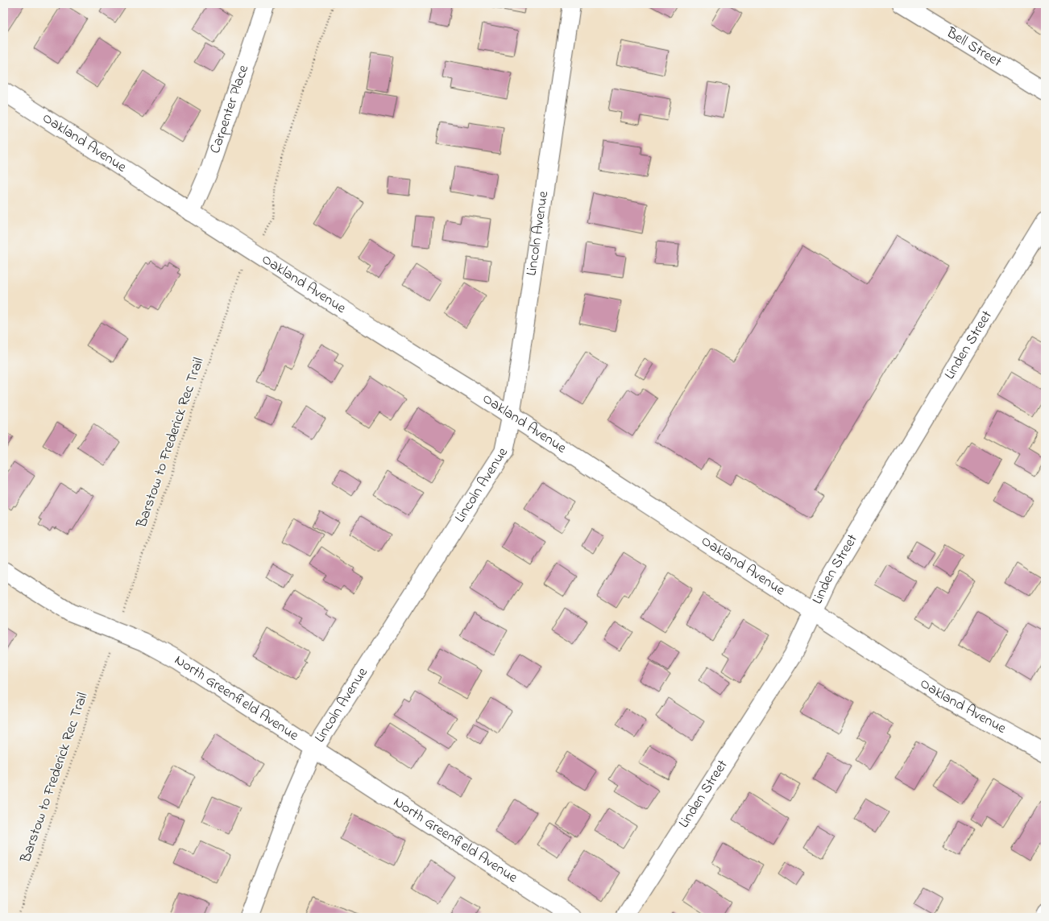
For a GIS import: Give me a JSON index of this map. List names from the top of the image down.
{
  "streets": {
    "street": [
      "Bell Street",
      "Carpenter Place",
      "Oakland Avenue",
      "Lincoln Avenue",
      "Linden Street",
      "North Greenfield Avenue"
    ],
    "path": ["Barstow to Frederick Rec Trail"]
  },
  "crossings": [
    ["Carpenter Place", "Oakland Avenue"],
    ["Oakland Avenue", "Lincoln Avenue"],
    ["Oakland Avenue", "Linden Street"],
    ["Lincoln Avenue", "North Greenfield Avenue"]
  ]
}
